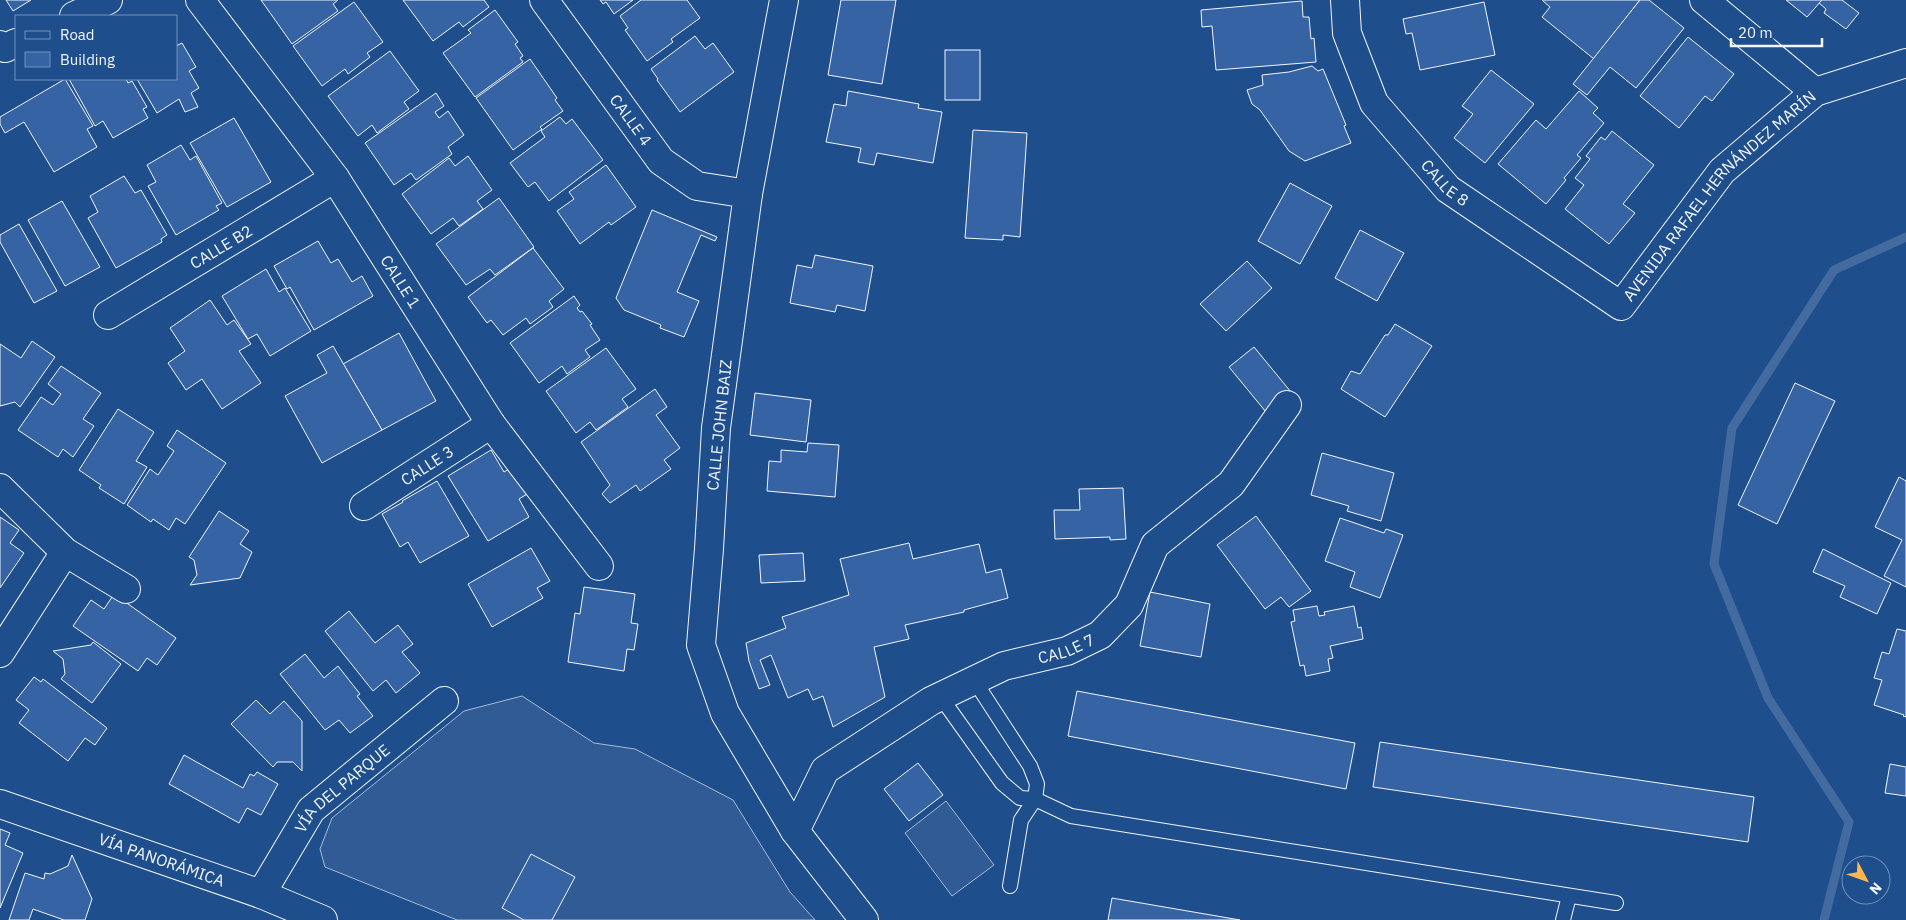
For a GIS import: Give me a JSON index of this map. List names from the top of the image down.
{
  "streets": {
    "street": [
      "CALLE 4",
      "CALLE 8",
      "AVENIDA RAFAEL HERNÁNDEZ MARÍN",
      "CALLE B2",
      "CALLE 1",
      "CALLE JOHN BAIZ",
      "CALLE 3",
      "CALLE 7",
      "VÍA DEL PARQUE",
      "VÍA PANORÁMICA"
    ]
  },
  "crossings": [
    ["CALLE 4", "CALLE JOHN BAIZ"],
    ["CALLE 8", "AVENIDA RAFAEL HERNÁNDEZ MARÍN"],
    ["CALLE B2", "CALLE 1"],
    ["CALLE 1", "CALLE 3"],
    ["CALLE JOHN BAIZ", "CALLE 7"],
    ["VÍA DEL PARQUE", "VÍA PANORÁMICA"]
  ],
  "legend": ["Road", "Building"],
  "scale_bar": "20 m",
  "north": "bottom right"
}
